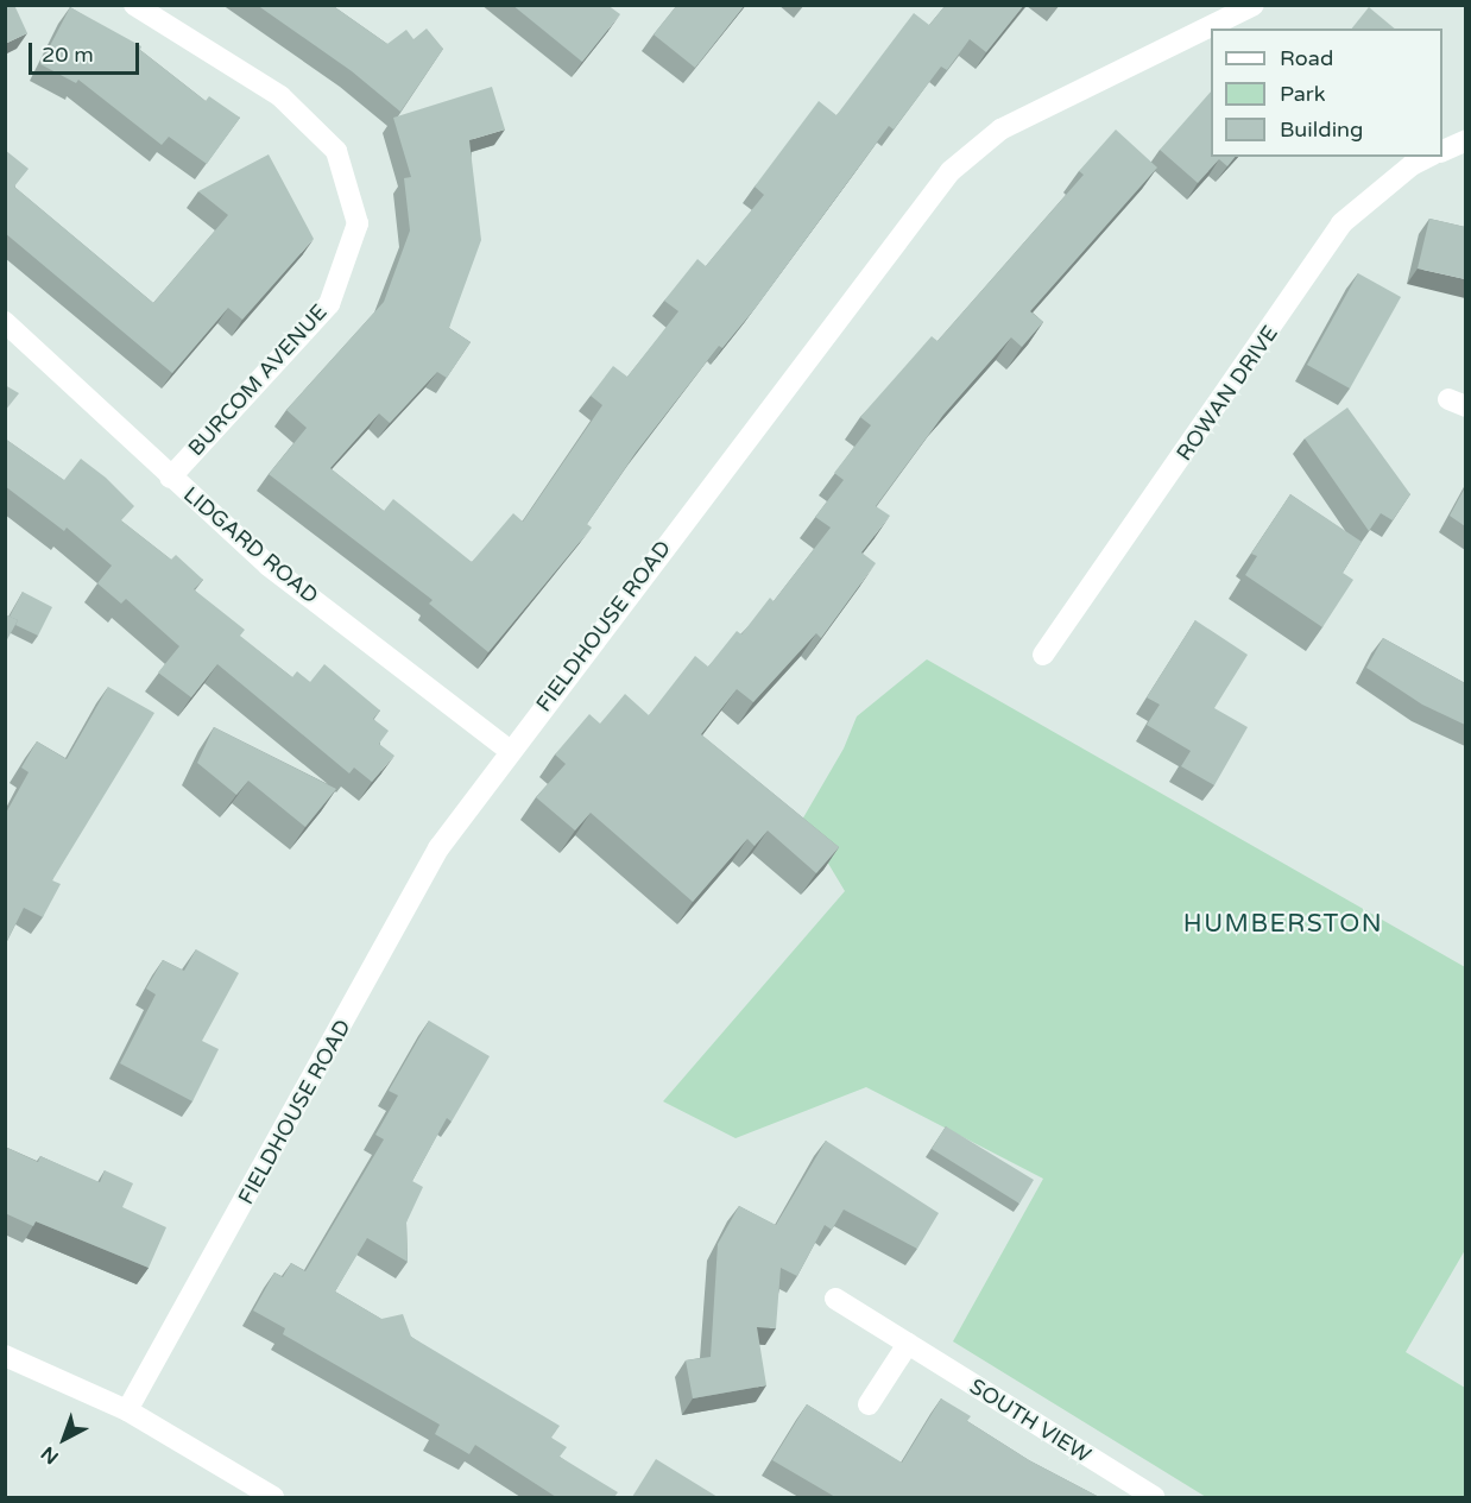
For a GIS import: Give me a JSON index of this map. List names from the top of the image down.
{
  "streets": {
    "street": [
      "BURCOM AVENUE",
      "ROWAN DRIVE",
      "LIDGARD ROAD",
      "FIELDHOUSE ROAD",
      "SOUTH VIEW"
    ]
  },
  "crossings": [
    ["BURCOM AVENUE", "LIDGARD ROAD"],
    ["LIDGARD ROAD", "FIELDHOUSE ROAD"]
  ],
  "districts": ["HUMBERSTON"],
  "legend": ["Road", "Park", "Building"],
  "scale_bar": "20 m",
  "north": "bottom left"
}
